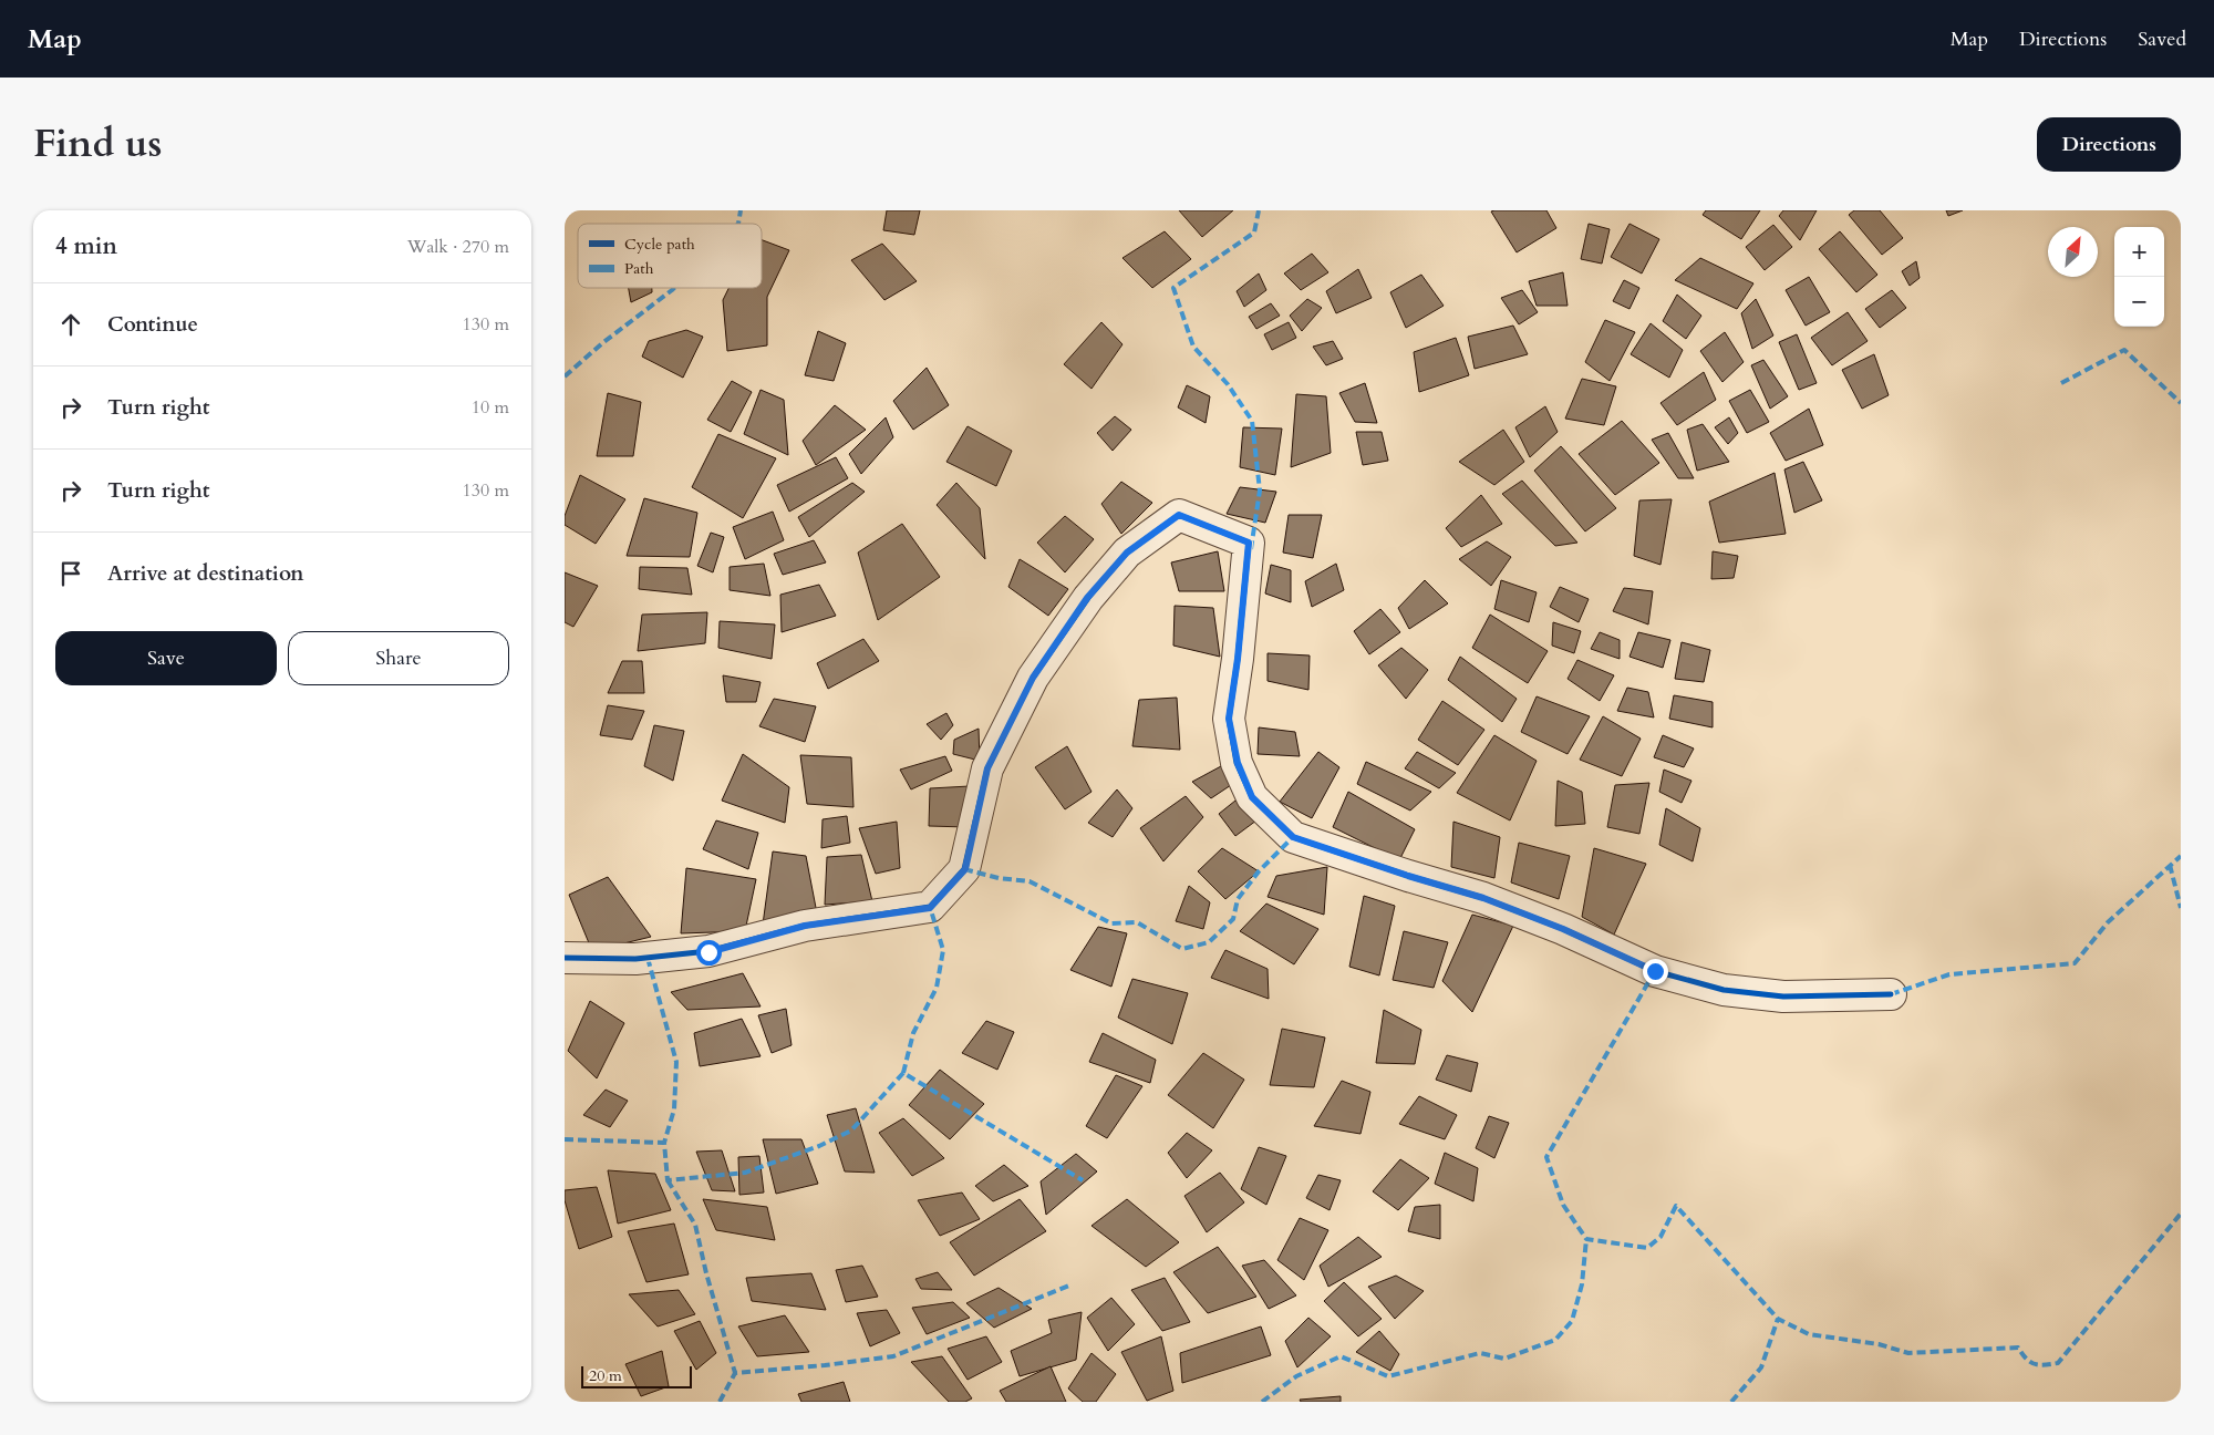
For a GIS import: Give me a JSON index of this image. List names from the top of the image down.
{
  "legend": ["Cycle path", "Path"],
  "scale_bar": "20 m",
  "north": "top right",
  "page": {
    "header": "Map",
    "nav": ["Map", "Directions", "Saved"],
    "title": "Find us",
    "buttons": [
      "Directions",
      ["Save", "Share"]
    ],
    "heading": ["4 min", "Walk · 270 m"],
    "map_buttons": ["+", "−"],
    "list": [
      ["Continue", "130 m"],
      ["Turn right", "10 m"],
      ["Turn right", "130 m"],
      "Arrive at destination"
    ],
    "scale": "20 m"
  }
}
